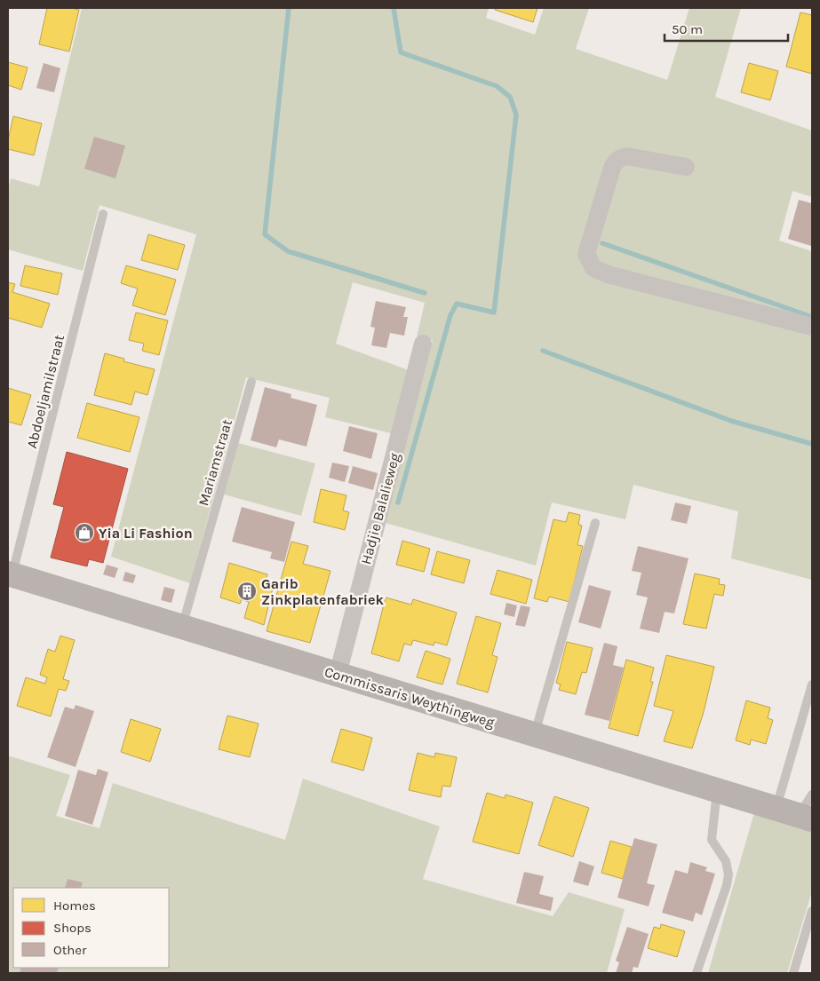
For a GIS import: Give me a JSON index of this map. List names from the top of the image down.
{
  "streets": {
    "main road": ["Commissaris Weythingweg"],
    "street": ["Hadjie Balalieweg"],
    "lane": ["Abdoeljamilstraat", "Mariamstraat"]
  },
  "crossings": [
    ["Abdoeljamilstraat", "Commissaris Weythingweg"],
    ["Mariamstraat", "Commissaris Weythingweg"],
    ["Hadjie Balalieweg", "Commissaris Weythingweg"]
  ],
  "places": {
    "shop": ["Yia Li Fashion"],
    "building": ["Garib Zinkplatenfabriek"]
  },
  "legend": ["Homes", "Shops", "Other"],
  "scale_bar": "50 m"
}
